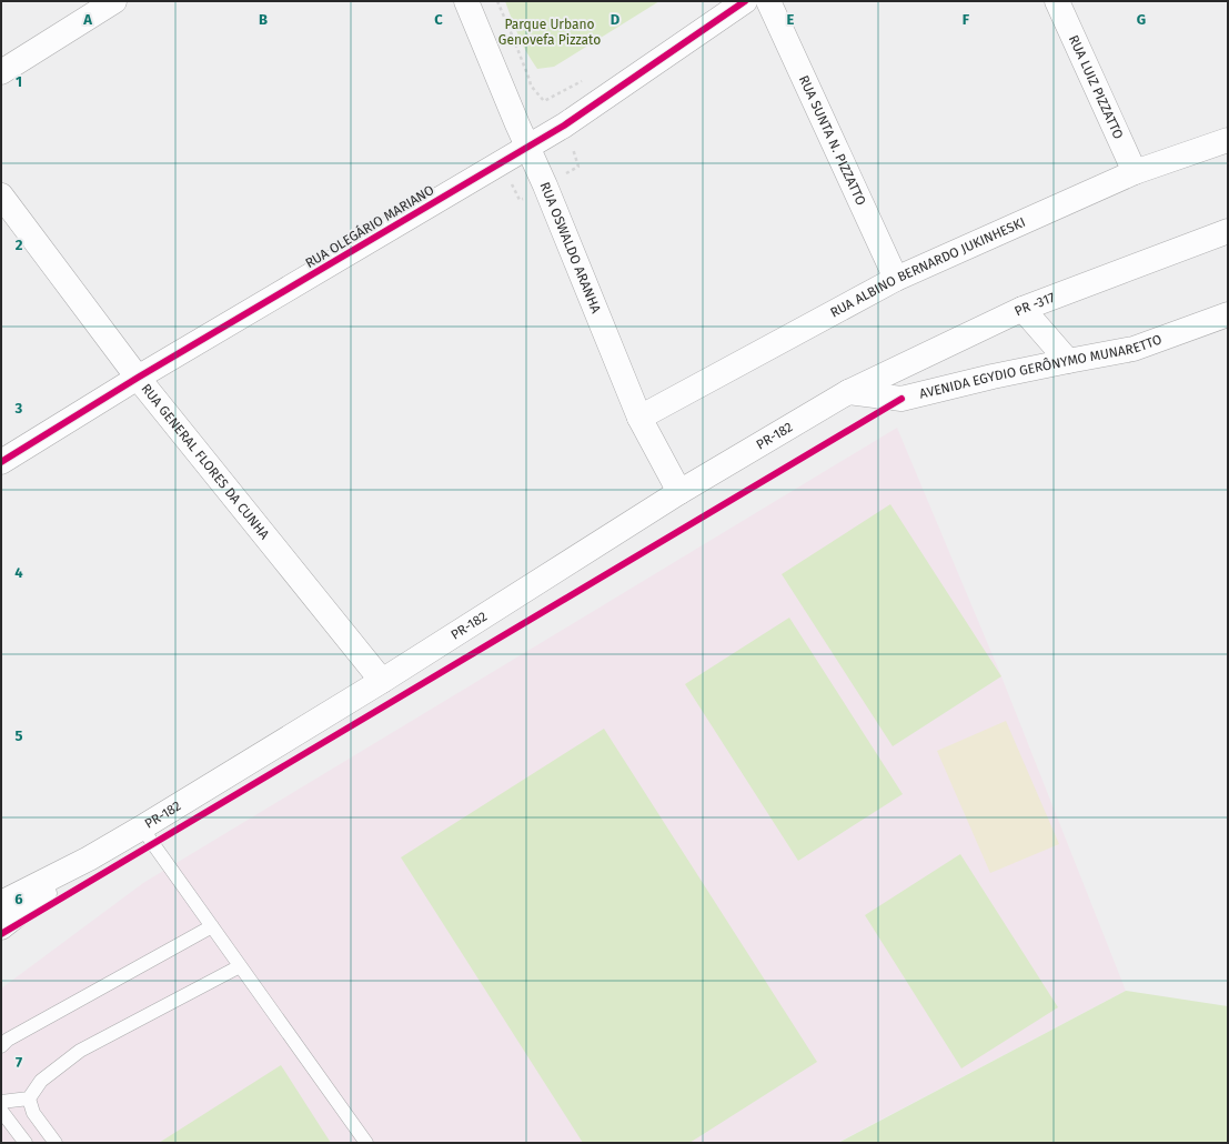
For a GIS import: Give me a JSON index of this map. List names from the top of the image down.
{
  "streets": {
    "street": [
      "RUA LUIZ PIZZATTO",
      "RUA SUNTA N. PIZZATTO",
      "RUA OLEGÁRIO MARIANO",
      "RUA OSWALDO ARANHA",
      "RUA ALBINO BERNARDO JUKINHESKI",
      "PR -317",
      "AVENIDA EGYDIO GERÔNYMO MUNARETTO",
      "PR-182",
      "RUA GENERAL FLORES DA CUNHA"
    ]
  },
  "crossings": [
    ["RUA LUIZ PIZZATTO", "RUA ALBINO BERNARDO JUKINHESKI"],
    ["RUA SUNTA N. PIZZATTO", "RUA ALBINO BERNARDO JUKINHESKI"],
    ["RUA OLEGÁRIO MARIANO", "RUA OSWALDO ARANHA"],
    ["RUA OLEGÁRIO MARIANO", "RUA GENERAL FLORES DA CUNHA"],
    ["RUA OSWALDO ARANHA", "RUA ALBINO BERNARDO JUKINHESKI"],
    ["RUA OSWALDO ARANHA", "PR-182"],
    ["PR -317", "AVENIDA EGYDIO GERÔNYMO MUNARETTO"],
    ["PR -317", "PR-182"],
    ["AVENIDA EGYDIO GERÔNYMO MUNARETTO", "PR-182"],
    ["PR-182", "RUA GENERAL FLORES DA CUNHA"]
  ],
  "parks": ["Parque Urbano Genovefa Pizzato"],
  "grid": {
    "columns": [
      "A",
      "B",
      "C",
      "D",
      "E",
      "F",
      "G"
    ],
    "rows": [
      "1",
      "2",
      "3",
      "4",
      "5",
      "6",
      "7"
    ]
  }
}
